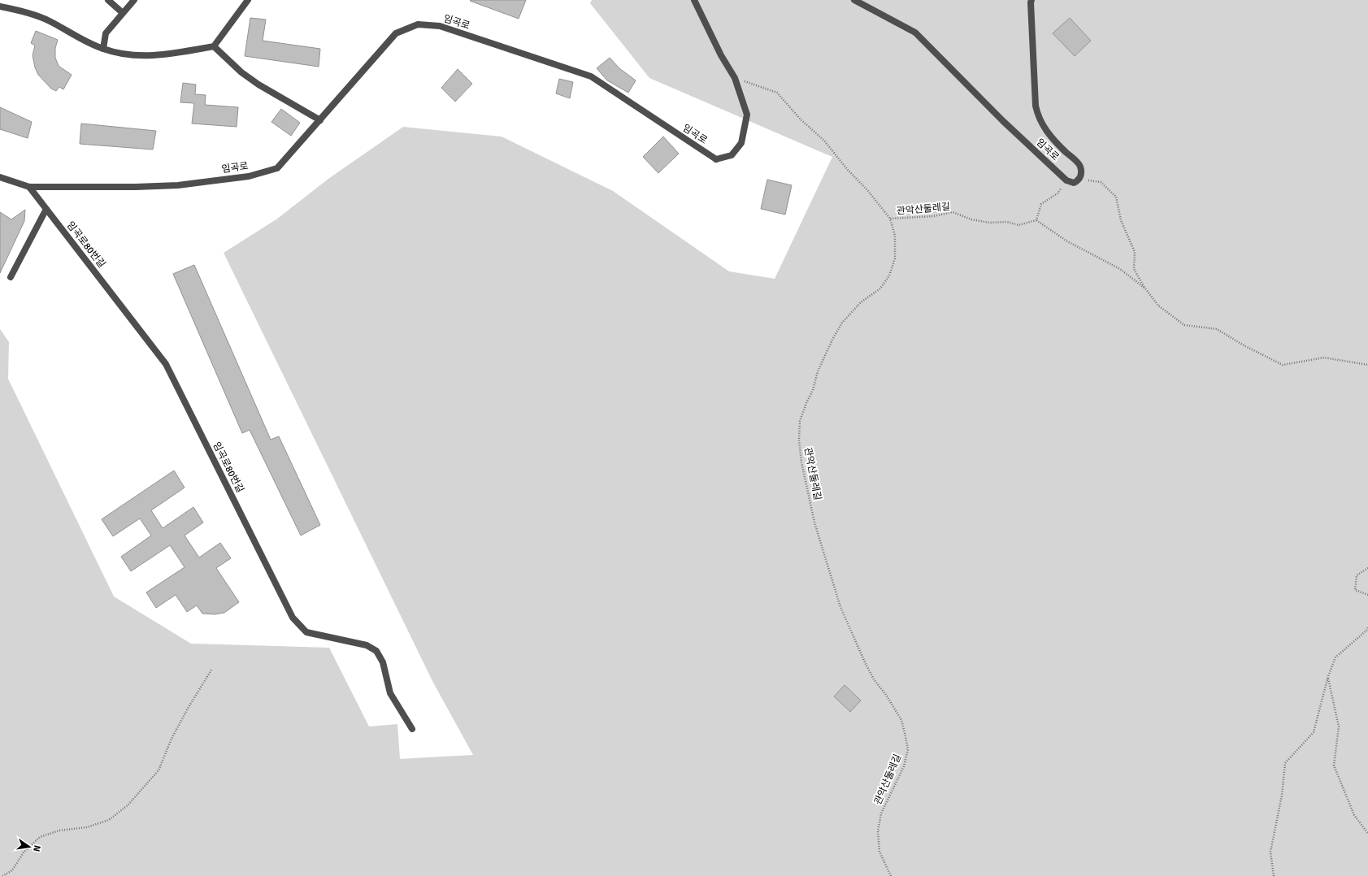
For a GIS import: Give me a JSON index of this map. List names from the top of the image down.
{
  "streets": {
    "street": ["임곡로", "임곡로80번길"],
    "path": ["관악산둘레길"]
  },
  "crossings": [
    ["임곡로", "임곡로80번길"]
  ],
  "north": "right"
}
